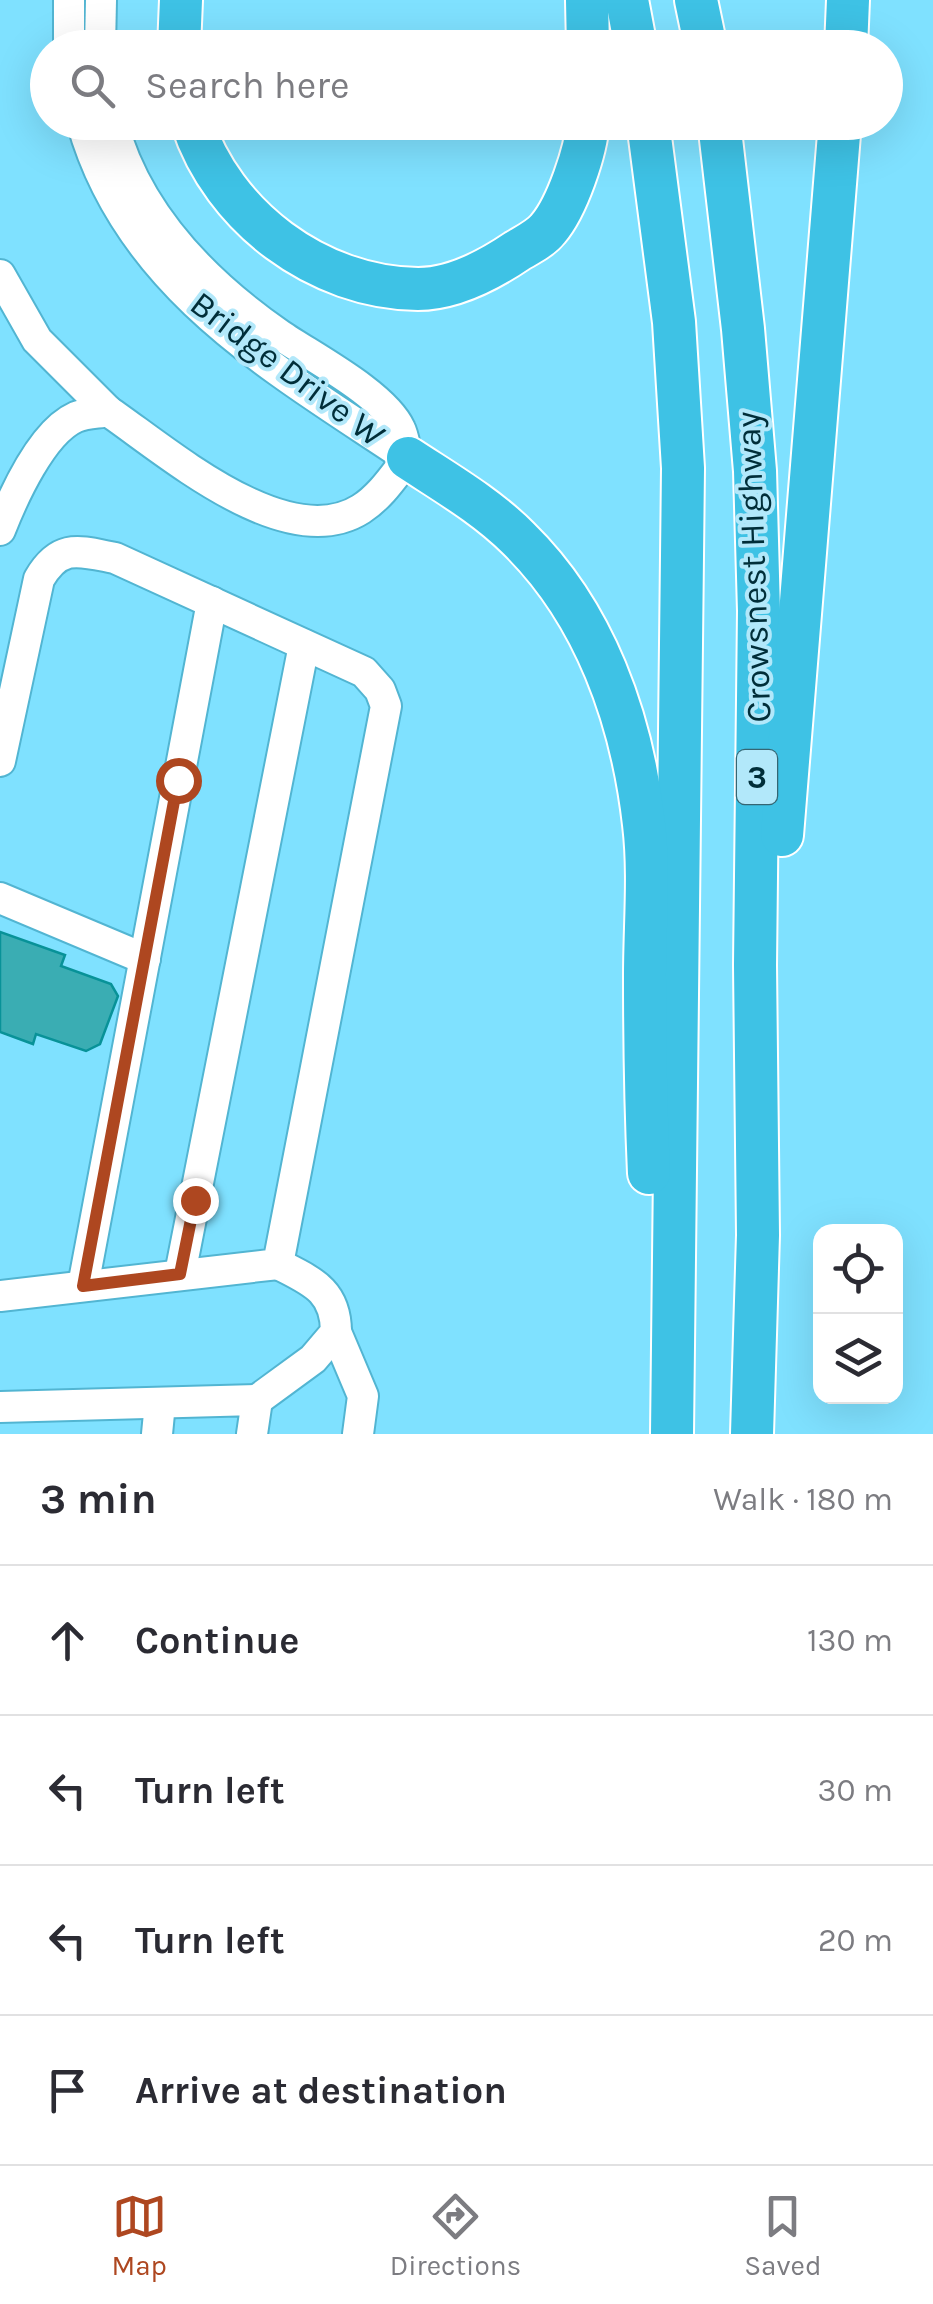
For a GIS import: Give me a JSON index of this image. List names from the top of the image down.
{
  "streets": {
    "highway": ["Crowsnest Highway", "3"],
    "street": ["Bridge Drive W"]
  },
  "page": {
    "search": "Search here",
    "heading": ["3 min", "Walk · 180 m"],
    "list": [
      ["Continue", "130 m"],
      ["Turn left", "30 m"],
      ["Turn left", "20 m"],
      "Arrive at destination"
    ],
    "nav": ["Map", "Directions", "Saved"]
  }
}
